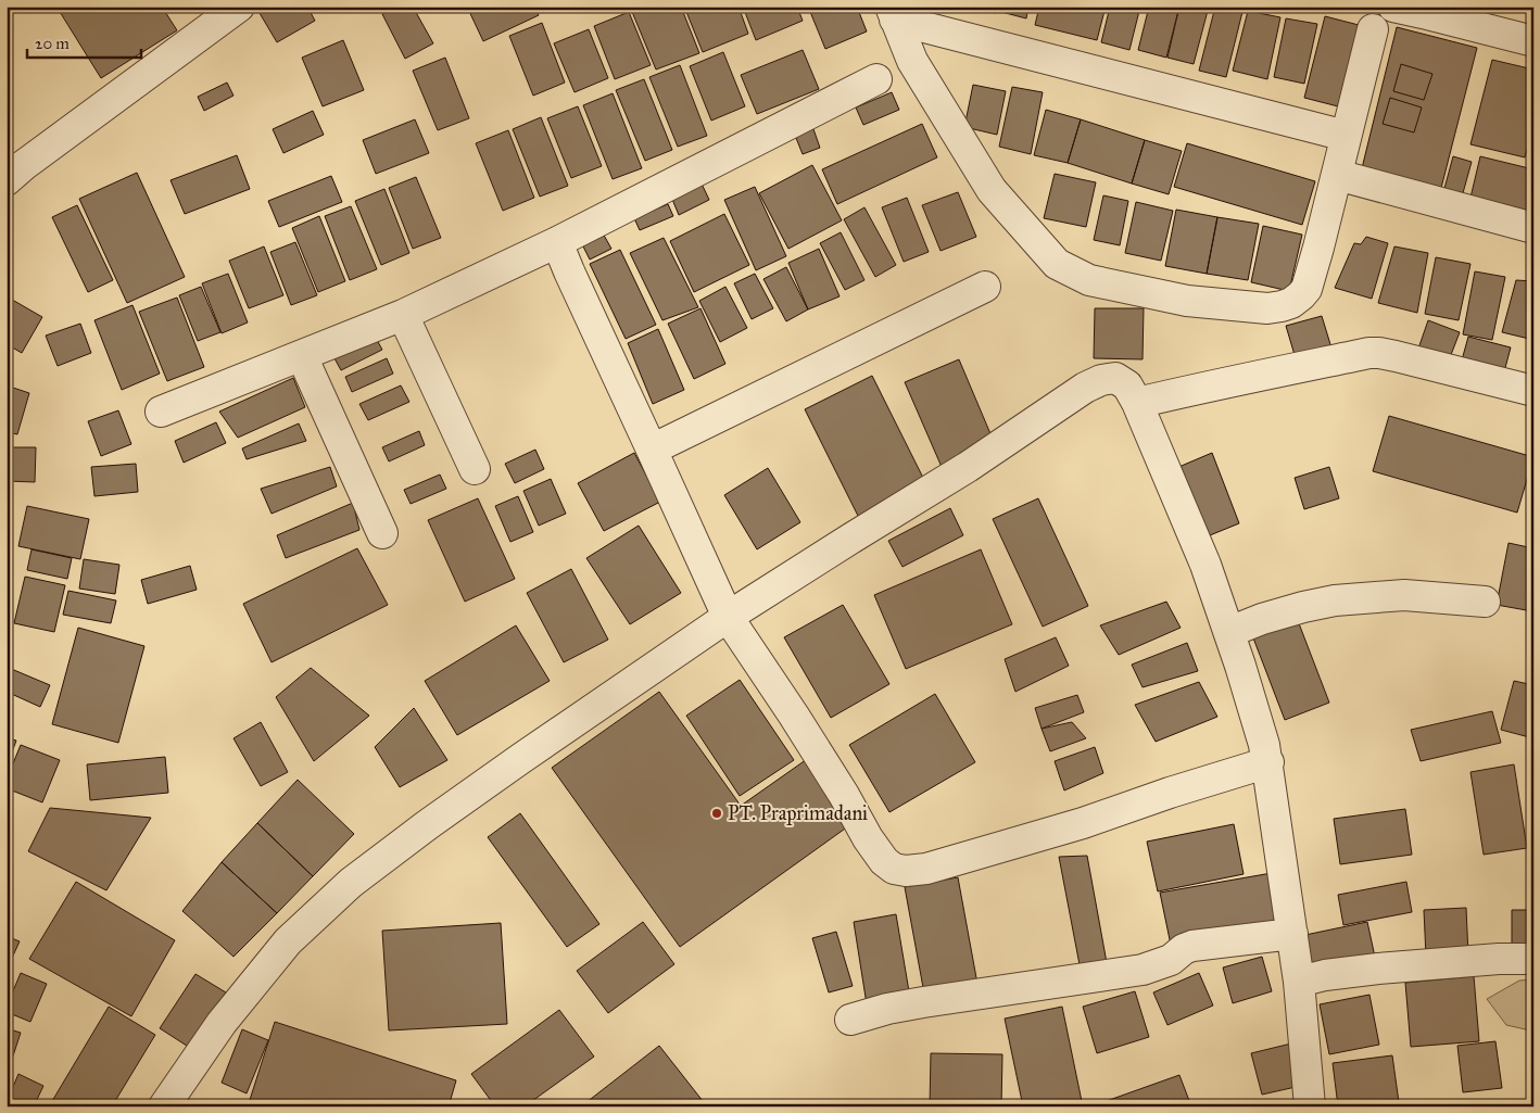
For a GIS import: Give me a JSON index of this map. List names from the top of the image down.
{
  "places": ["PT. Praprimadani"],
  "scale_bar": "20 m"
}
